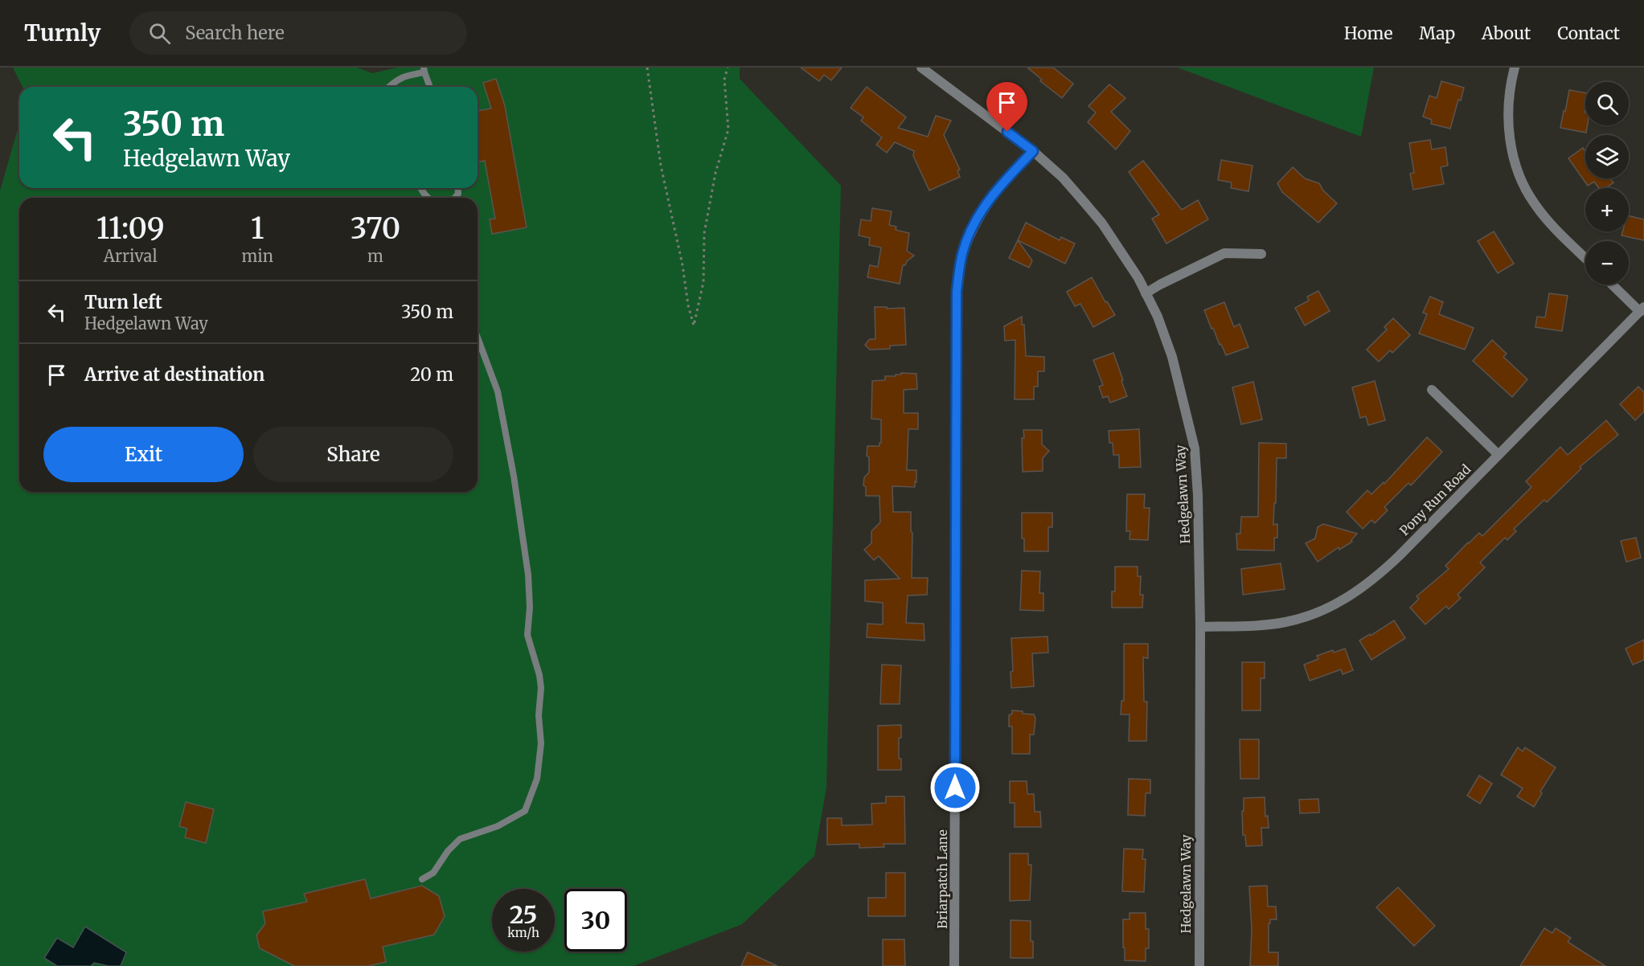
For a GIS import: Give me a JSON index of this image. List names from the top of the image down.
{
  "streets": {
    "street": ["Hedgelawn Way", "Pony Run Road", "Briarpatch Lane"]
  },
  "crossings": [
    ["Hedgelawn Way", "Pony Run Road"],
    ["Hedgelawn Way", "Briarpatch Lane"]
  ],
  "page": {
    "header": "Turnly",
    "search": "Search here",
    "nav": [
      "Home",
      "Map",
      "About",
      "Contact"
    ],
    "map_buttons": ["+", "−"],
    "turn": ["350 m", "Hedgelawn Way"],
    "eta": [
      "11:09",
      "Arrival",
      "1",
      "min",
      "370",
      "m"
    ],
    "list": [
      {
        "name": "Turn left",
        "note": "Hedgelawn Way",
        "value": "350 m"
      },
      {
        "name": "Arrive at destination",
        "value": "20 m"
      }
    ],
    "buttons": ["Exit", "Share"],
    "speed": "25 km/h",
    "limit": "30"
  }
}
